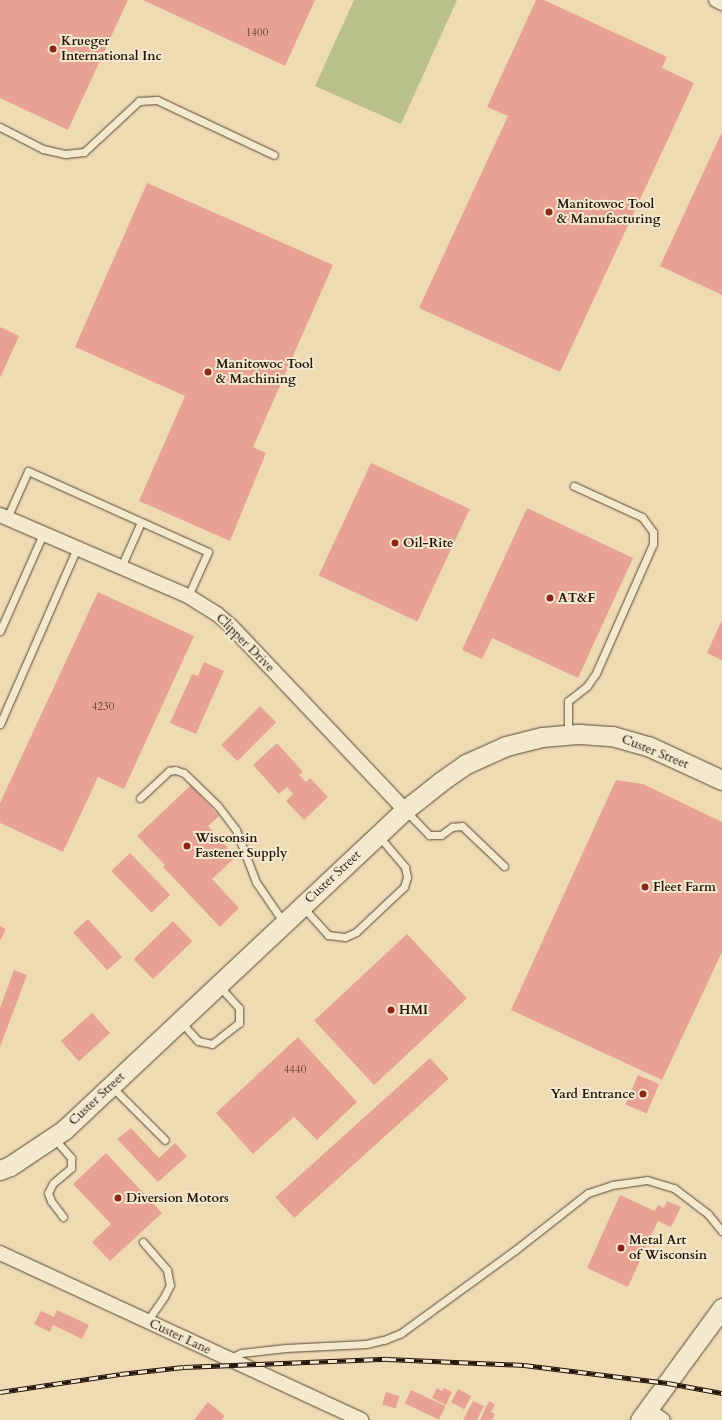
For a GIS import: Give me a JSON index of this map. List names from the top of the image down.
{
  "streets": {
    "street": ["Clipper Drive", "Custer Street", "Custer Lane"]
  },
  "crossings": [
    ["Clipper Drive", "Custer Street"]
  ],
  "places": [
    "Krueger International Inc",
    "Manitowoc Tool & Manufacturing",
    "Manitowoc Tool & Machining",
    "Oil-Rite",
    "AT&F",
    "Wisconsin Fastener Supply",
    "Fleet Farm",
    "HMI",
    "Yard Entrance",
    "Diversion Motors",
    "Metal Art of Wisconsin"
  ],
  "house_numbers": ["1400", "4230", "4440"]
}
